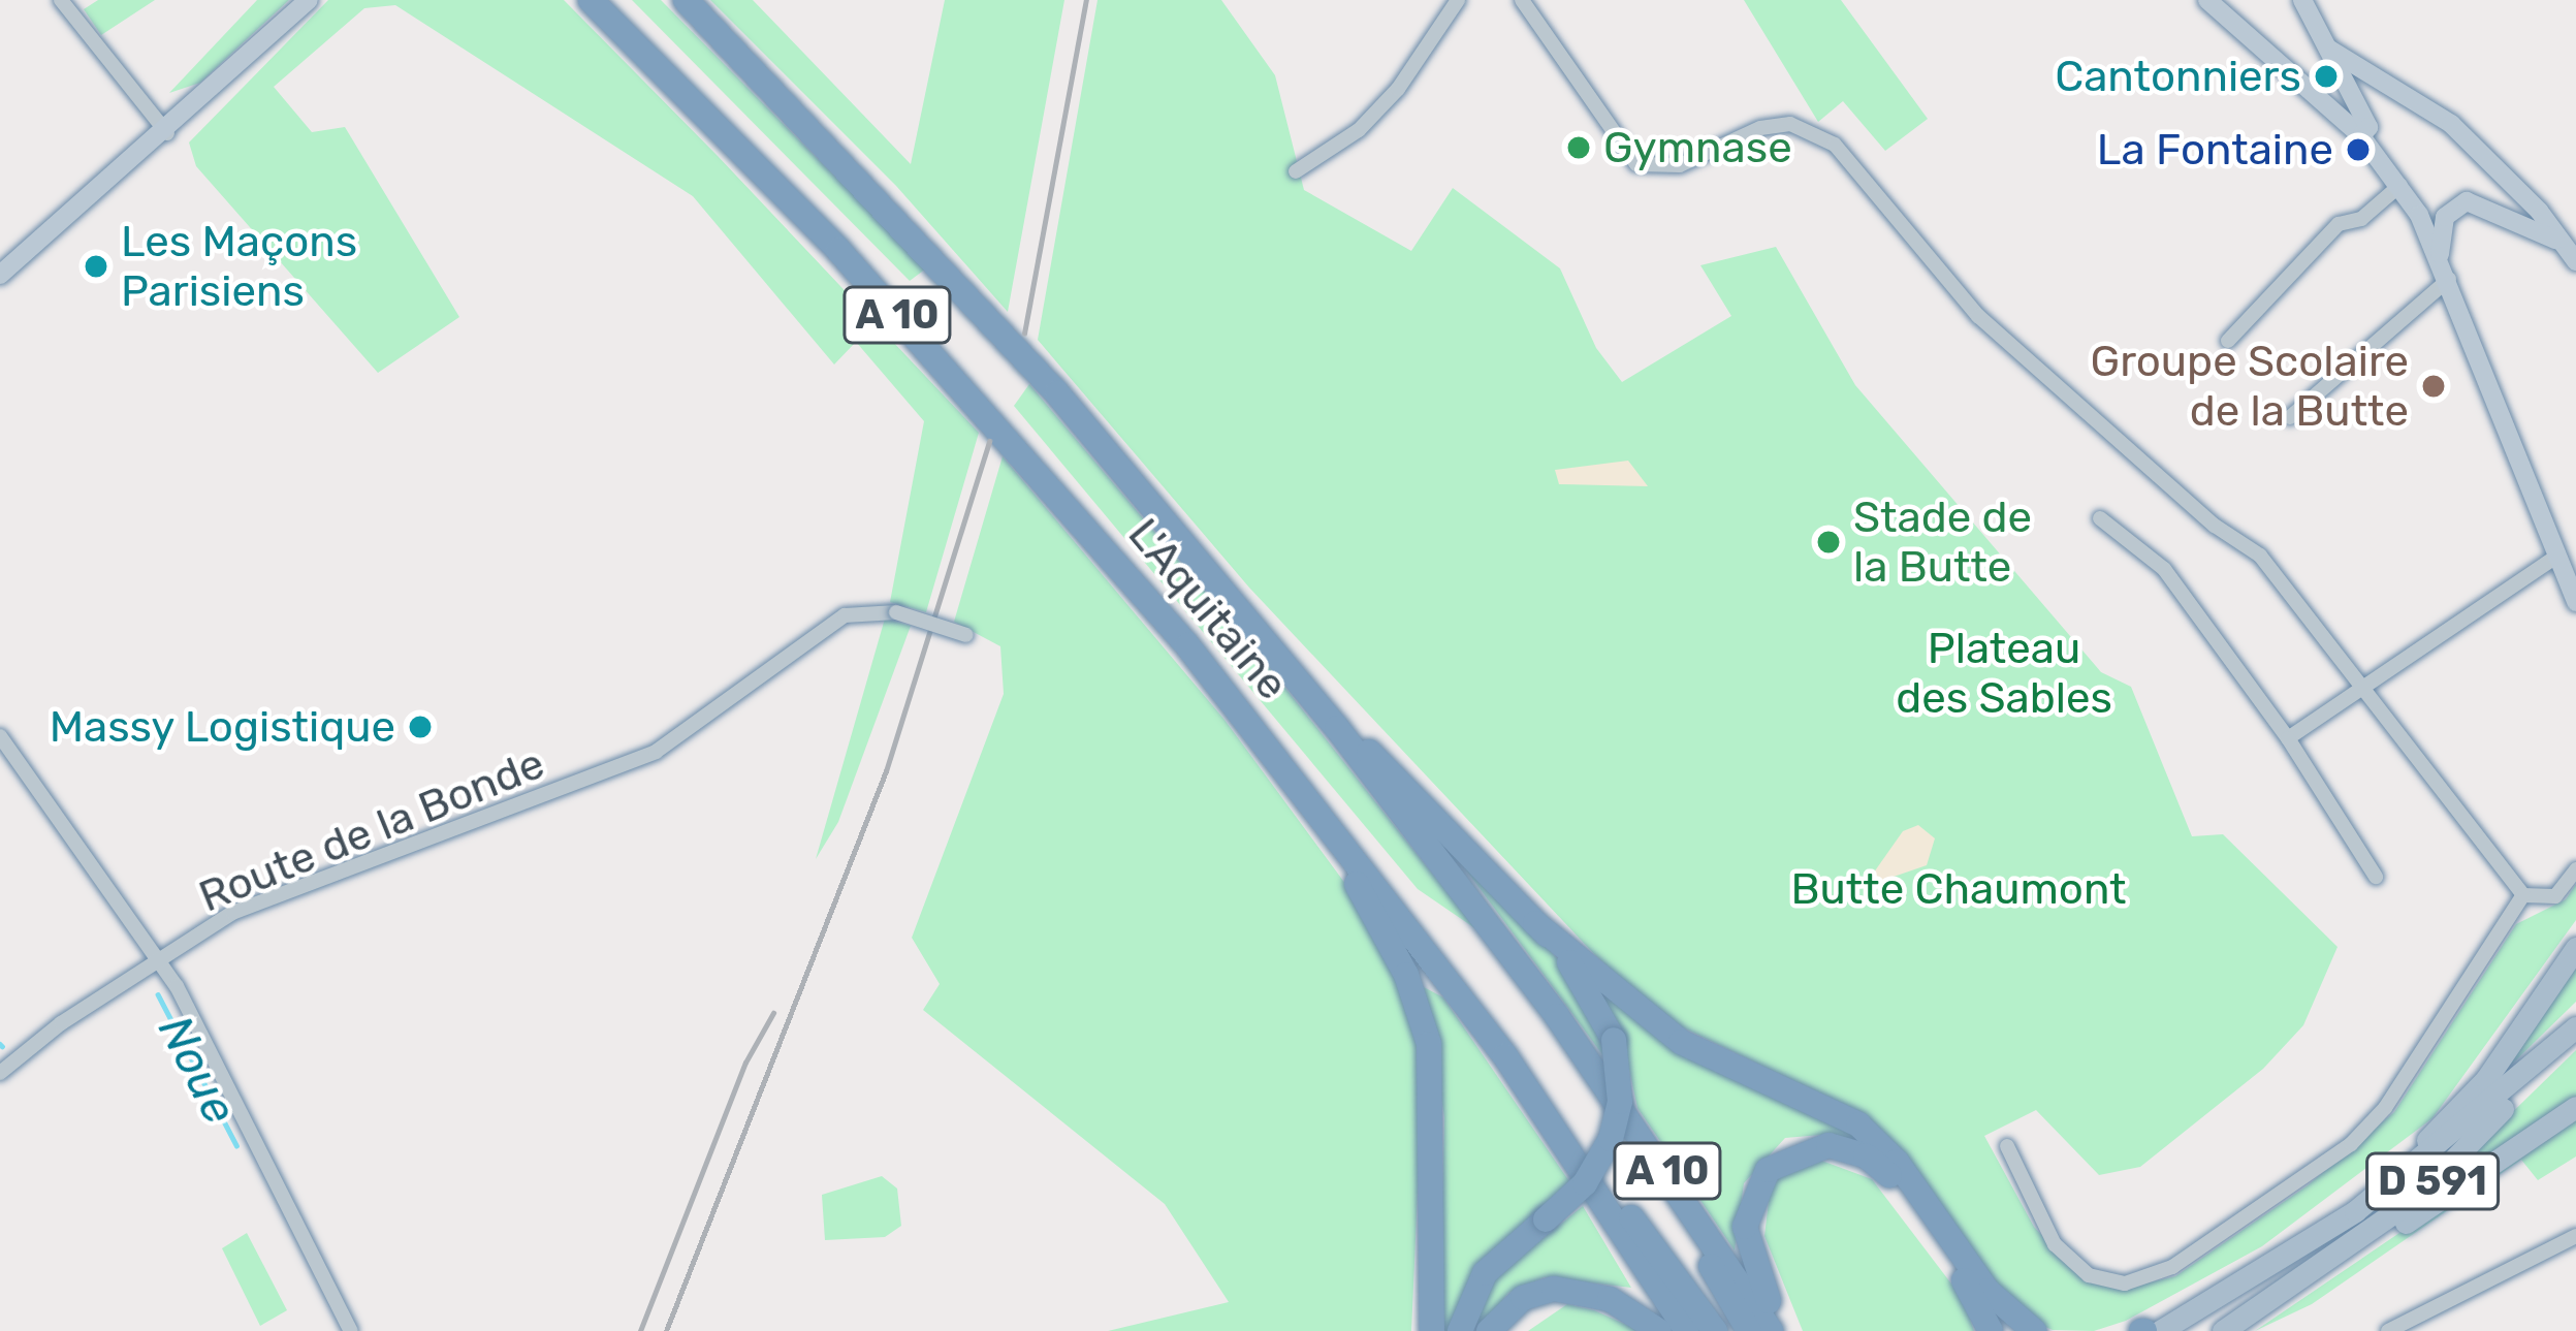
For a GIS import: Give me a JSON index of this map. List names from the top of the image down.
{
  "streets": {
    "highway": ["A 10", "L'Aquitaine"],
    "main road": ["D 591"],
    "street": ["Route de la Bonde"]
  },
  "water": ["Noue"],
  "parks": ["Plateau des Sables", "Butte Chaumont"],
  "places": [
    "Cantonniers",
    "Gymnase",
    "La Fontaine",
    "Les Maçons Parisiens",
    "Groupe Scolaire de la Butte",
    "Stade de la Butte",
    "Massy Logistique"
  ]
}
